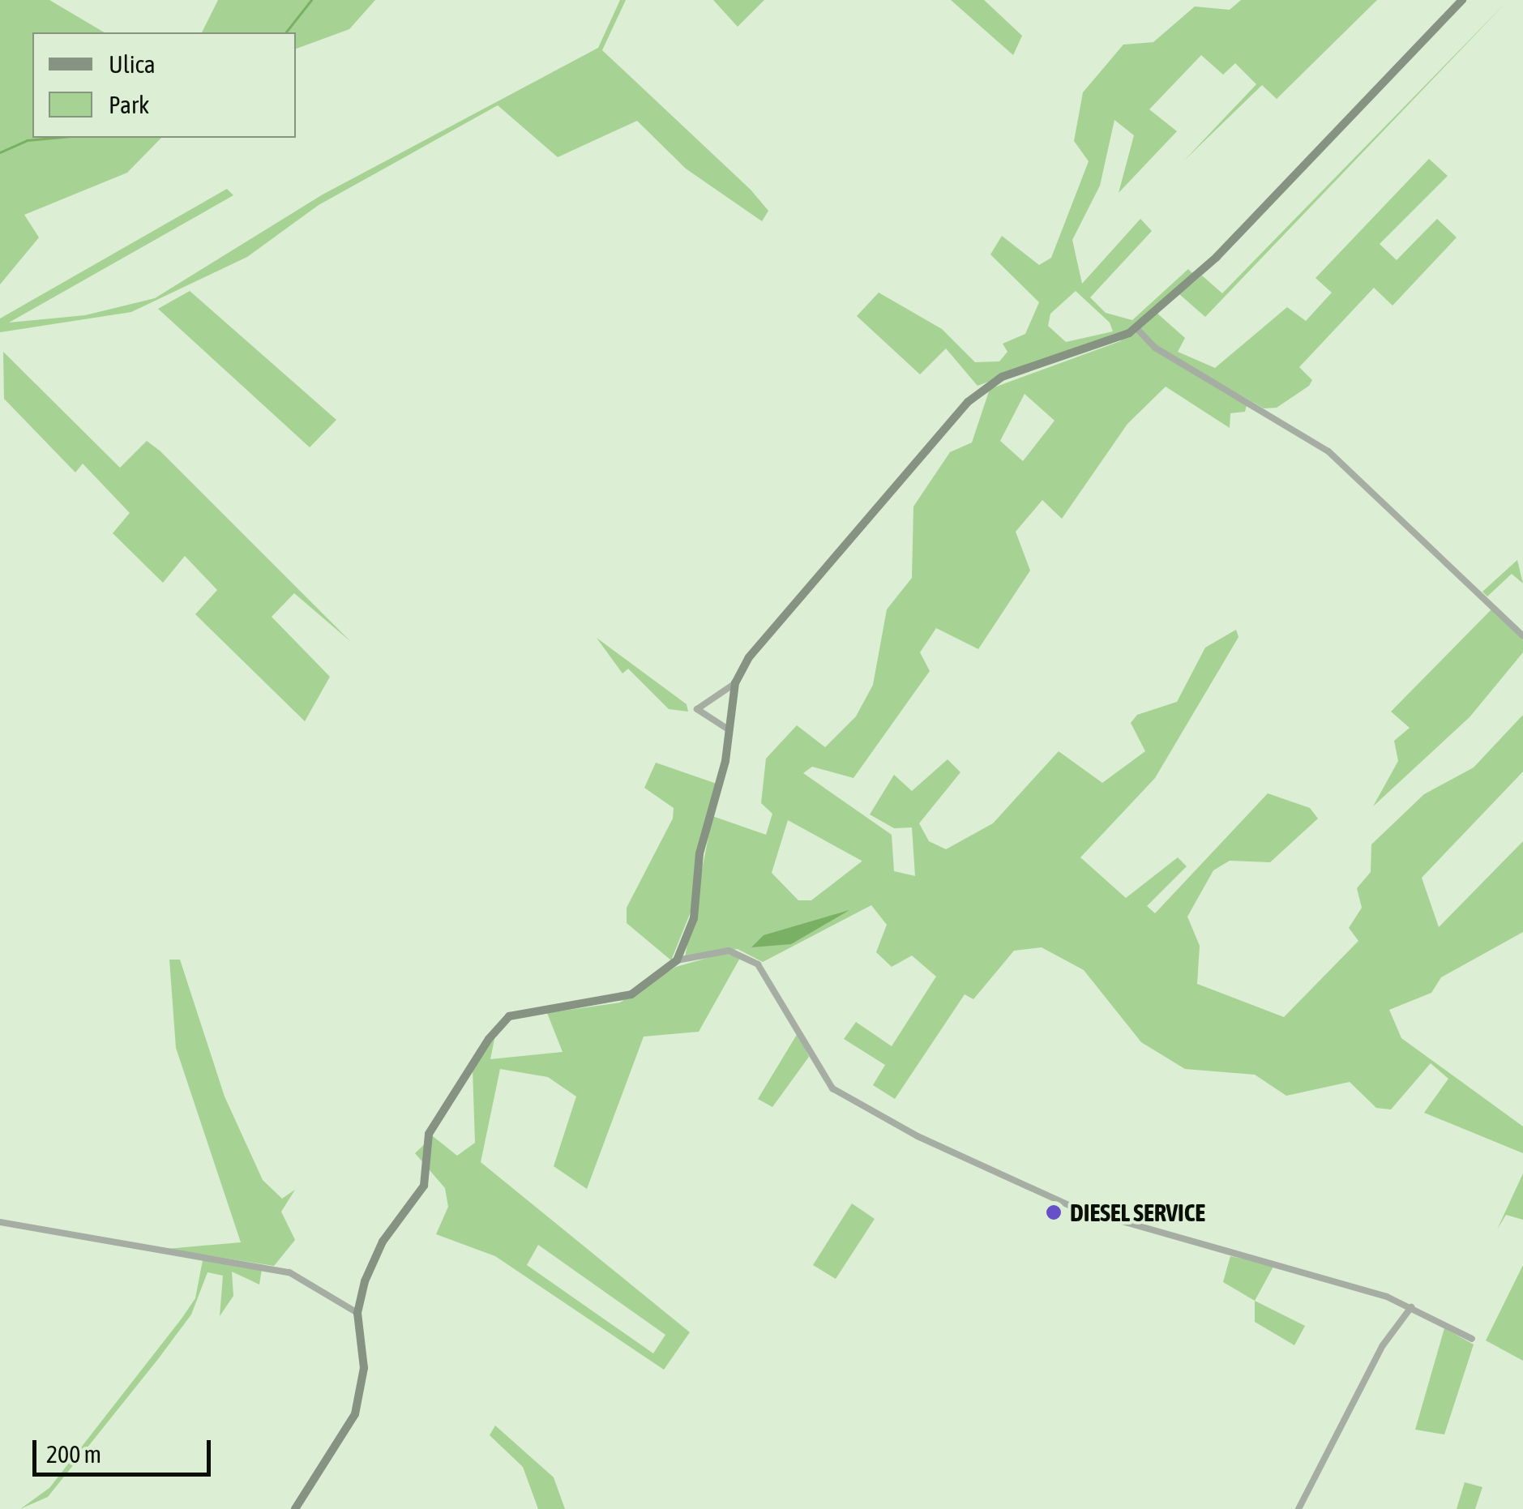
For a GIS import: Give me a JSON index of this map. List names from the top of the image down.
{
  "places": ["DIESEL SERVICE"],
  "legend": ["Ulica", "Park"],
  "scale_bar": "200 m"
}
